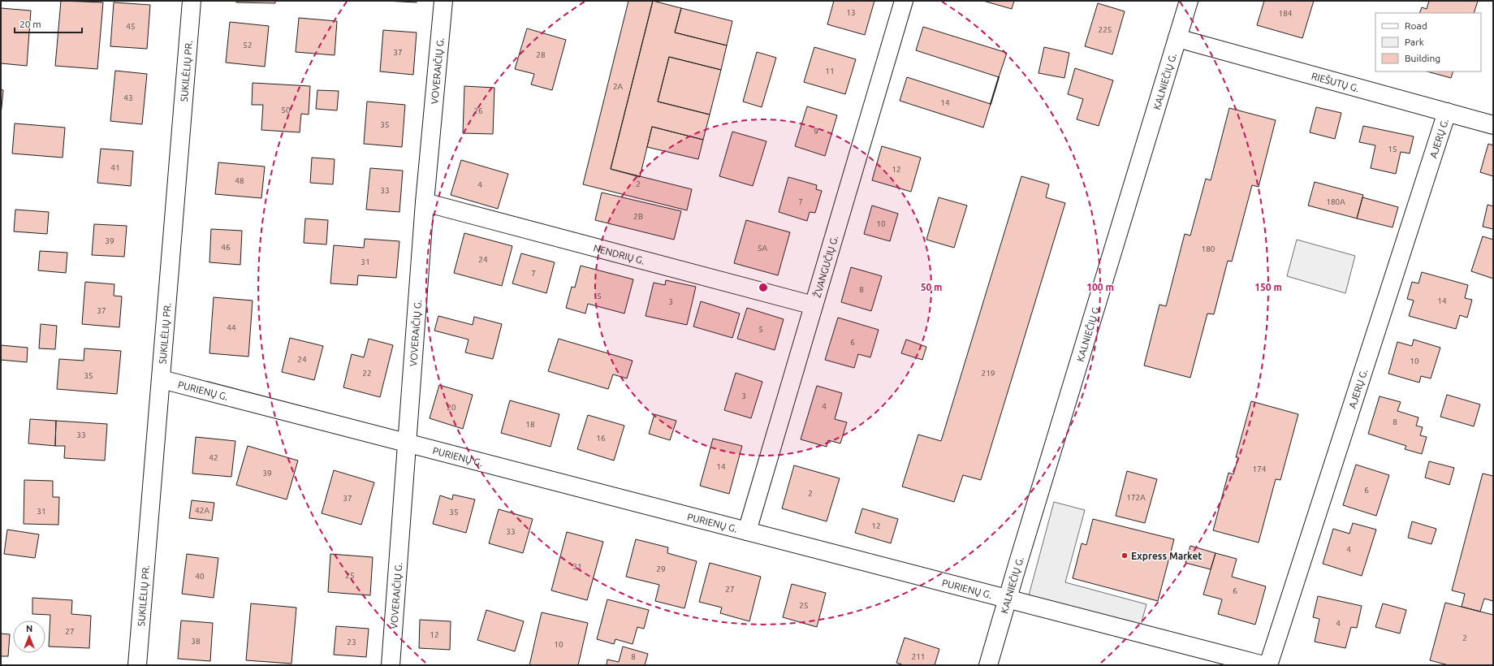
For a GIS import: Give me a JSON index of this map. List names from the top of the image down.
{
  "streets": {
    "street": [
      "SUKILĖLIŲ PR.",
      "VOVERAIČIŲ G.",
      "KALNIEČIŲ G.",
      "RIEŠUTŲ G.",
      "AJERŲ G.",
      "NENDRIŲ G.",
      "ŽVANGUČIŲ G.",
      "PURIENŲ G."
    ]
  },
  "crossings": [
    ["SUKILĖLIŲ PR.", "PURIENŲ G."],
    ["VOVERAIČIŲ G.", "NENDRIŲ G."],
    ["VOVERAIČIŲ G.", "PURIENŲ G."],
    ["KALNIEČIŲ G.", "RIEŠUTŲ G."],
    ["KALNIEČIŲ G.", "PURIENŲ G."],
    ["RIEŠUTŲ G.", "AJERŲ G."],
    ["NENDRIŲ G.", "ŽVANGUČIŲ G."],
    ["ŽVANGUČIŲ G.", "PURIENŲ G."]
  ],
  "places": ["Express Market"],
  "house_numbers": [
    "13",
    "184",
    "45",
    "225",
    "52",
    "37",
    "28",
    "11",
    "2A",
    "43",
    "14",
    "50",
    "26",
    "35",
    "9",
    "15",
    "41",
    "12",
    "48",
    "2",
    "4",
    "33",
    "7",
    "180A",
    "2B",
    "10",
    "39",
    "46",
    "5A",
    "180",
    "24",
    "31",
    "7",
    "8",
    "5",
    "14",
    "3",
    "37",
    "44",
    "5",
    "6",
    "24",
    "10",
    "22",
    "219",
    "35",
    "3",
    "4",
    "20",
    "8",
    "18",
    "33",
    "16",
    "42",
    "14",
    "174",
    "39",
    "6",
    "2",
    "172A",
    "37",
    "42A",
    "31",
    "35",
    "12",
    "33",
    "4",
    "31",
    "29",
    "25",
    "40",
    "27",
    "6",
    "25",
    "4",
    "27",
    "12",
    "2",
    "38",
    "23",
    "10",
    "8",
    "211"
  ],
  "legend": ["Road", "Park", "Building"],
  "scale_bar": "20 m",
  "north": "top",
  "rings": ["50 m", "100 m", "150 m"]
}
